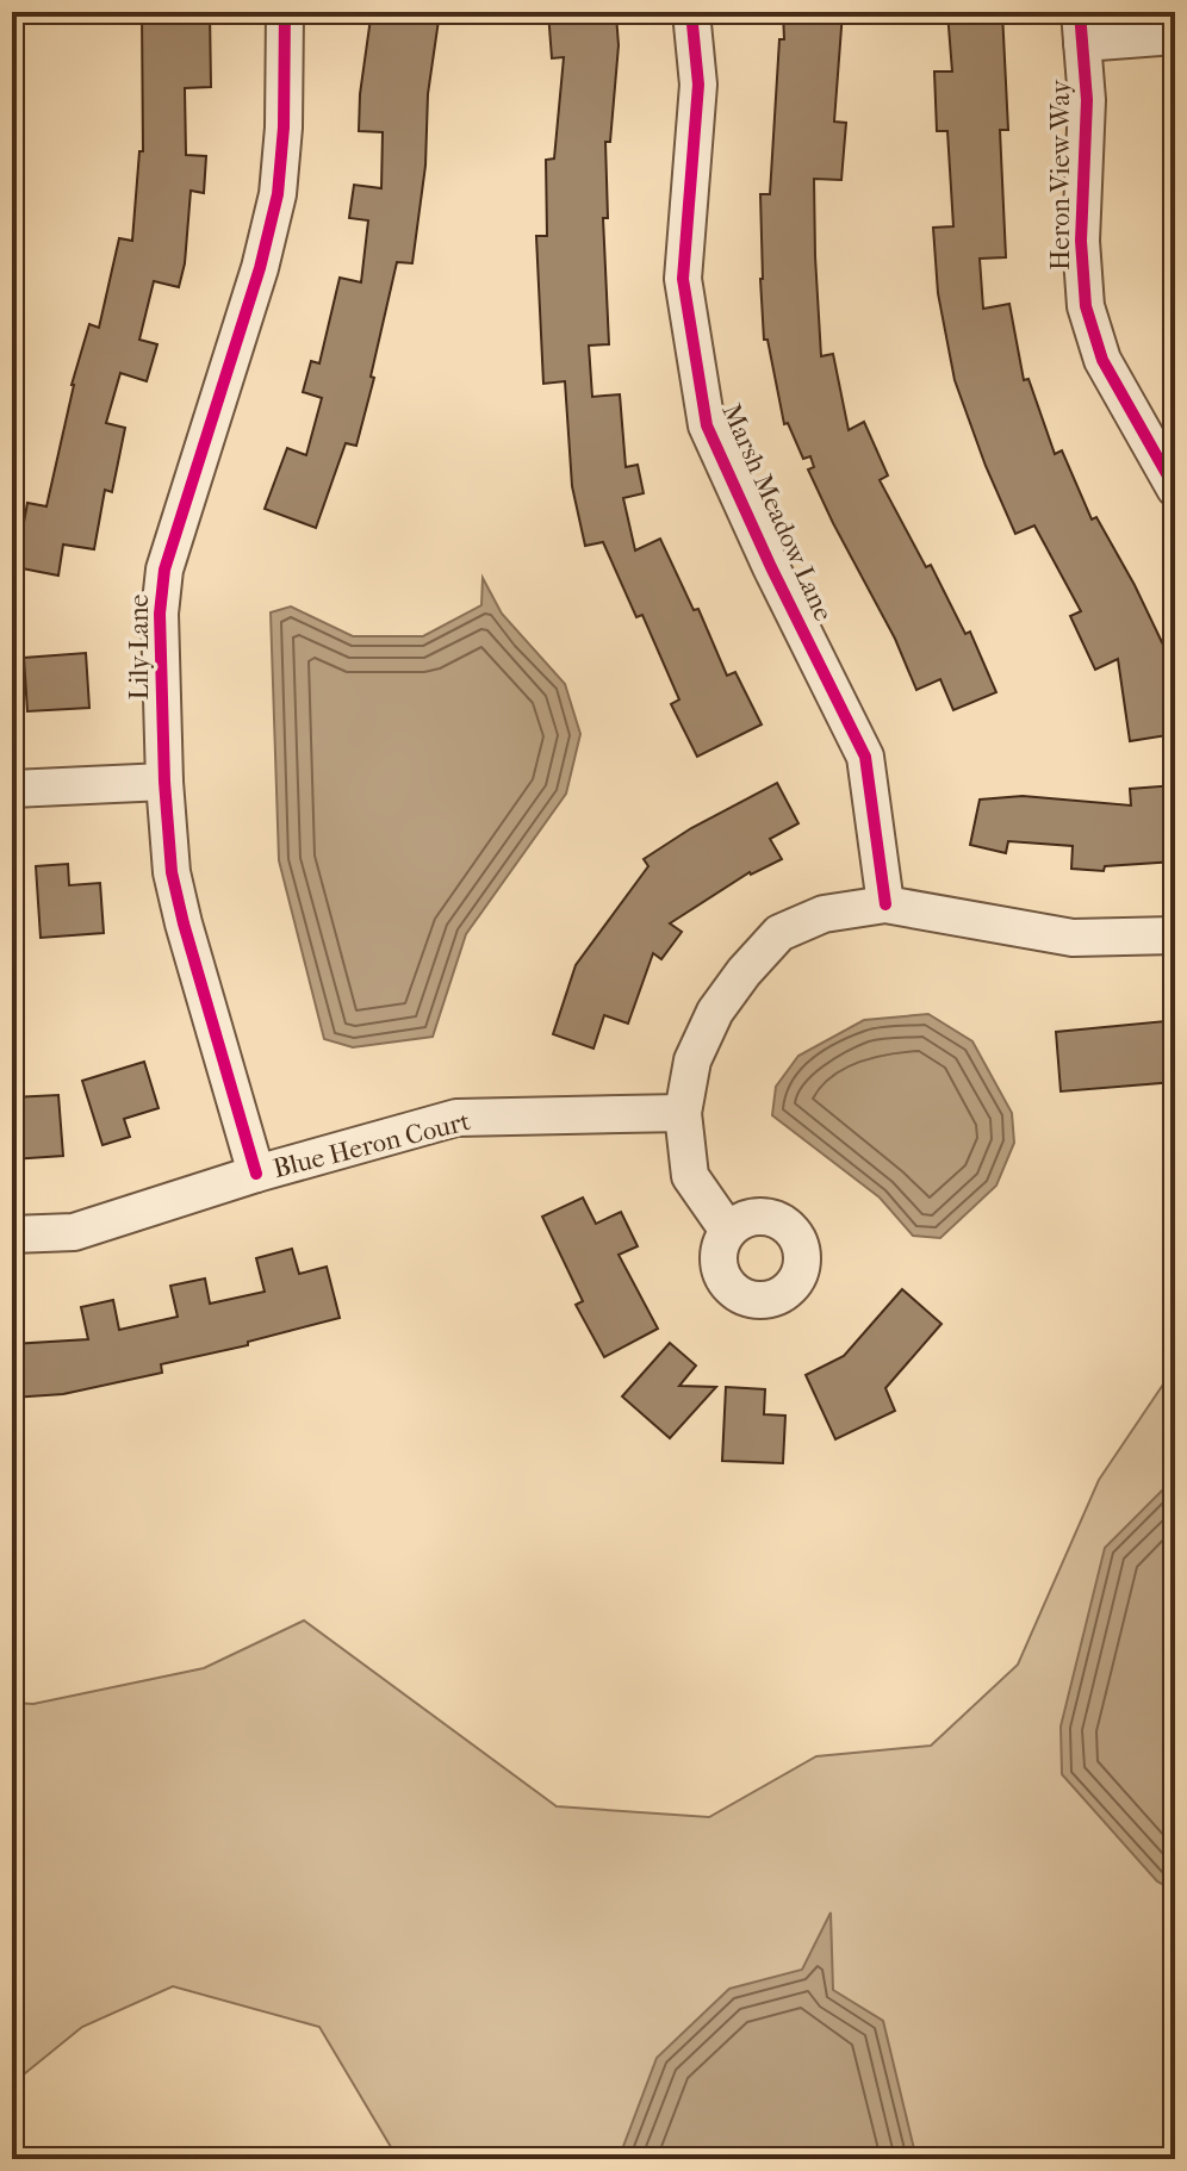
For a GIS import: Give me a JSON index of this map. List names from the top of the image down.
{
  "streets": {
    "street": [
      "Heron View Way",
      "Marsh Meadow Lane",
      "Lily Lane",
      "Blue Heron Court"
    ]
  },
  "crossings": [
    ["Lily Lane", "Blue Heron Court"]
  ]
}
